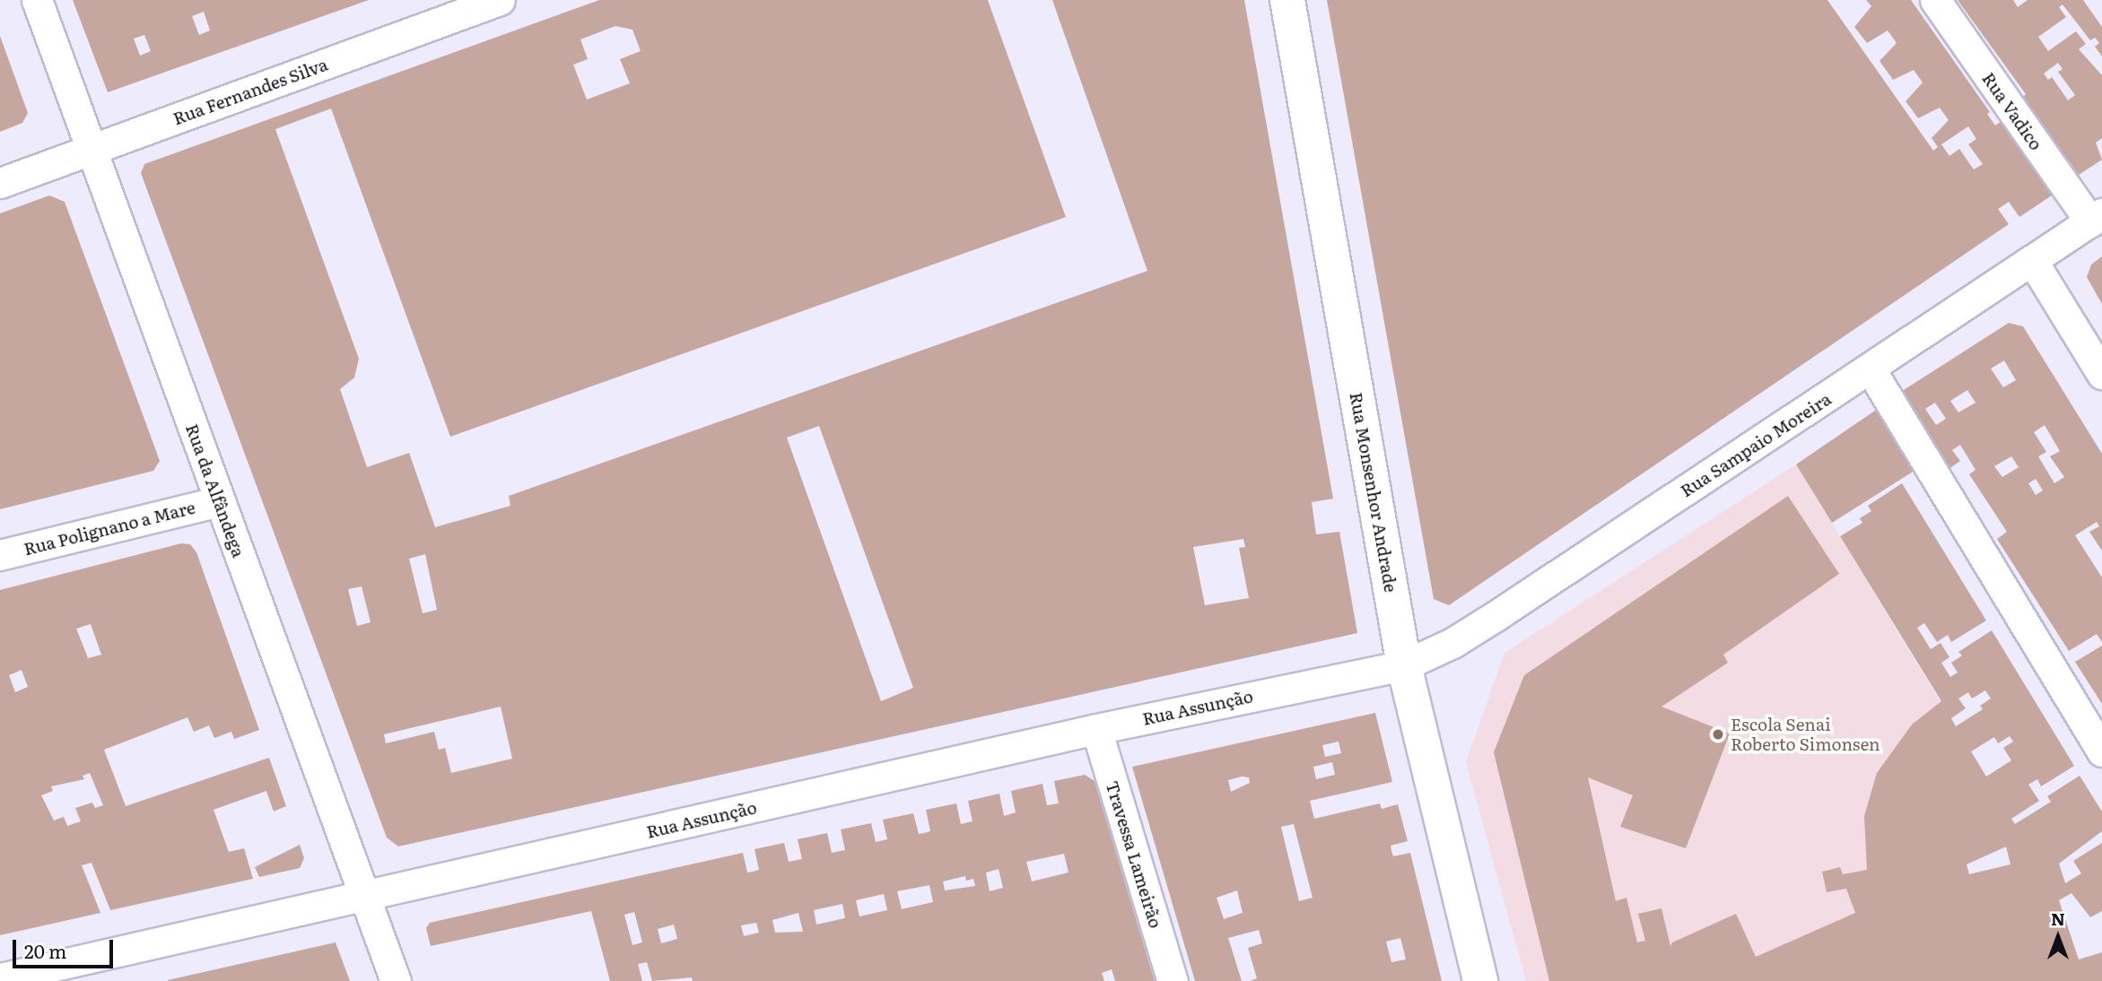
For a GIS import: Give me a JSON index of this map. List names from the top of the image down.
{
  "streets": {
    "street": [
      "Rua Fernandes Silva",
      "Rua Vadico",
      "Rua Sampaio Moreira",
      "Rua da Alfândega",
      "Rua Monsenhor Andrade",
      "Rua Polignano a Mare",
      "Rua Assunção",
      "Travessa Lameirão"
    ]
  },
  "crossings": [
    ["Rua Fernandes Silva", "Rua da Alfândega"],
    ["Rua Vadico", "Rua Sampaio Moreira"],
    ["Rua Sampaio Moreira", "Rua Monsenhor Andrade"],
    ["Rua Sampaio Moreira", "Rua Assunção"],
    ["Rua da Alfândega", "Rua Polignano a Mare"],
    ["Rua da Alfândega", "Rua Assunção"],
    ["Rua Monsenhor Andrade", "Rua Assunção"],
    ["Rua Assunção", "Travessa Lameirão"]
  ],
  "places": ["Escola Senai Roberto Simonsen"],
  "scale_bar": "20 m",
  "north": "top"
}
